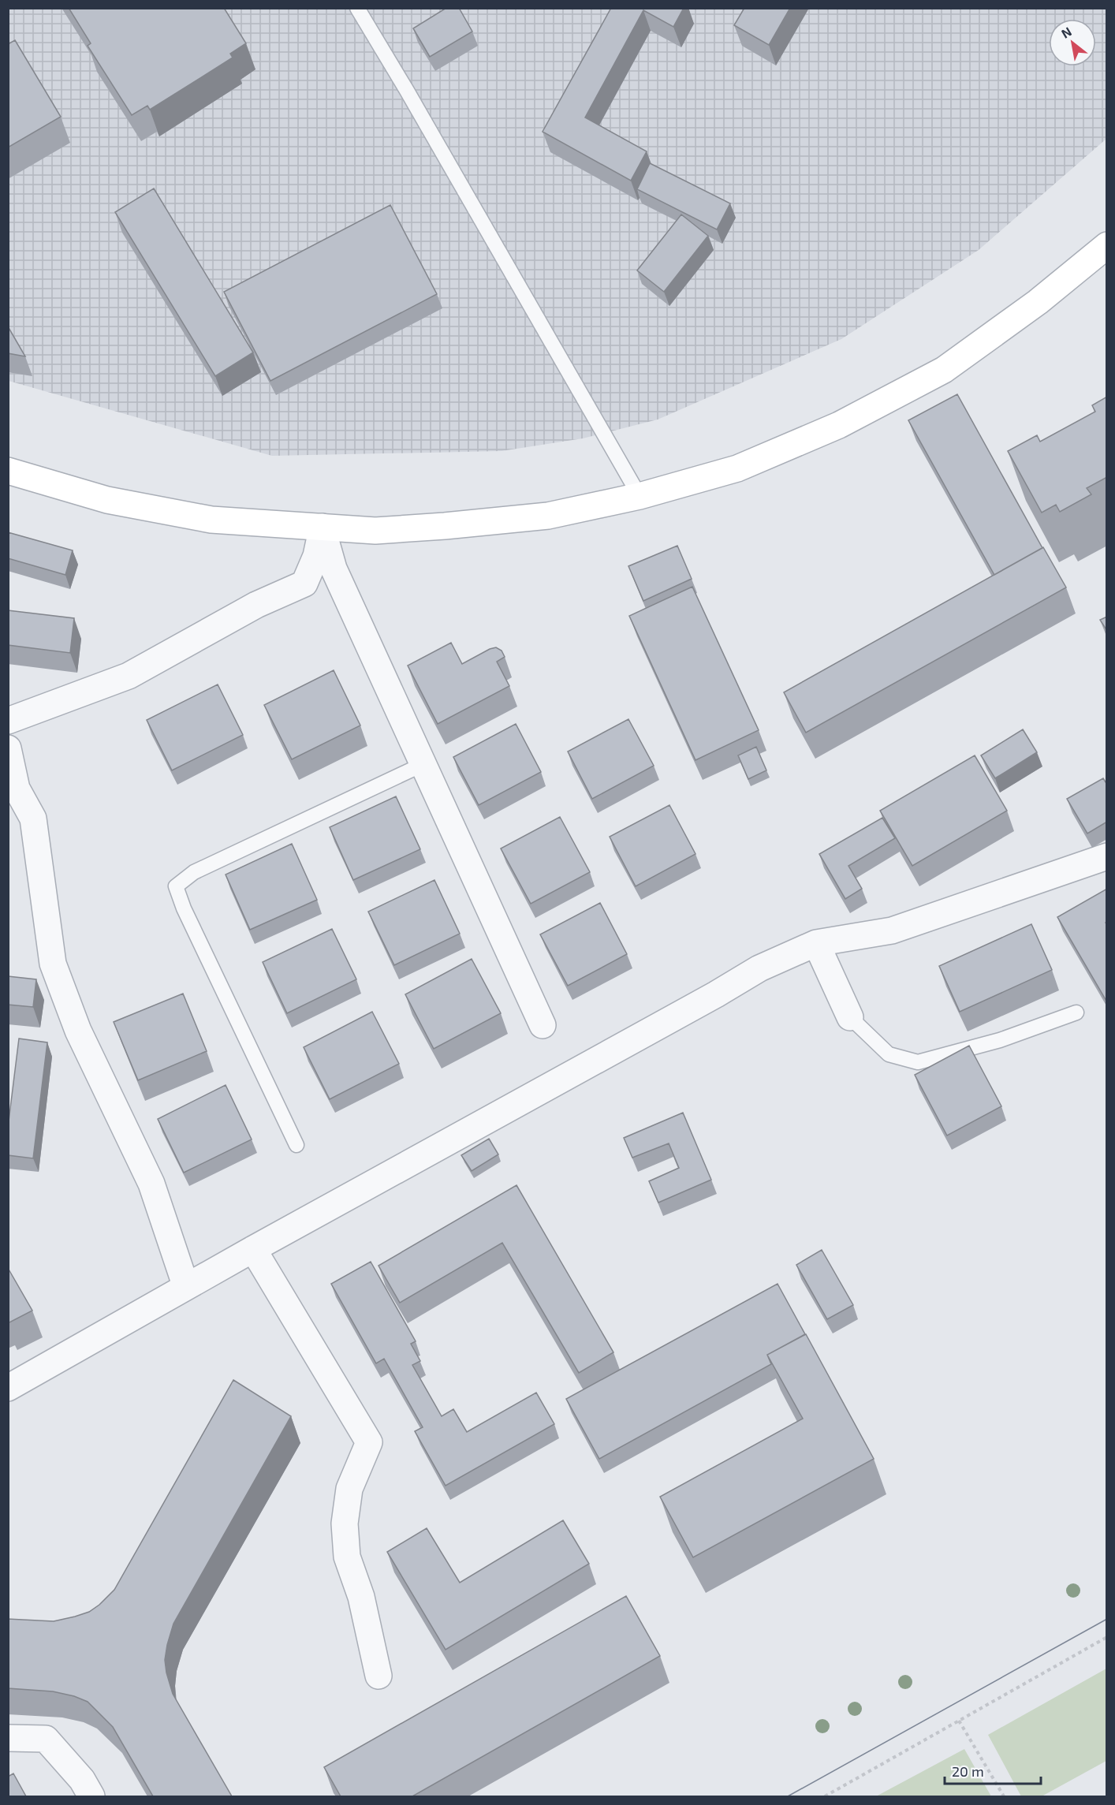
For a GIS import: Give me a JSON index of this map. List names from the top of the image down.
{
  "scale_bar": "20 m",
  "north": "top left"
}
